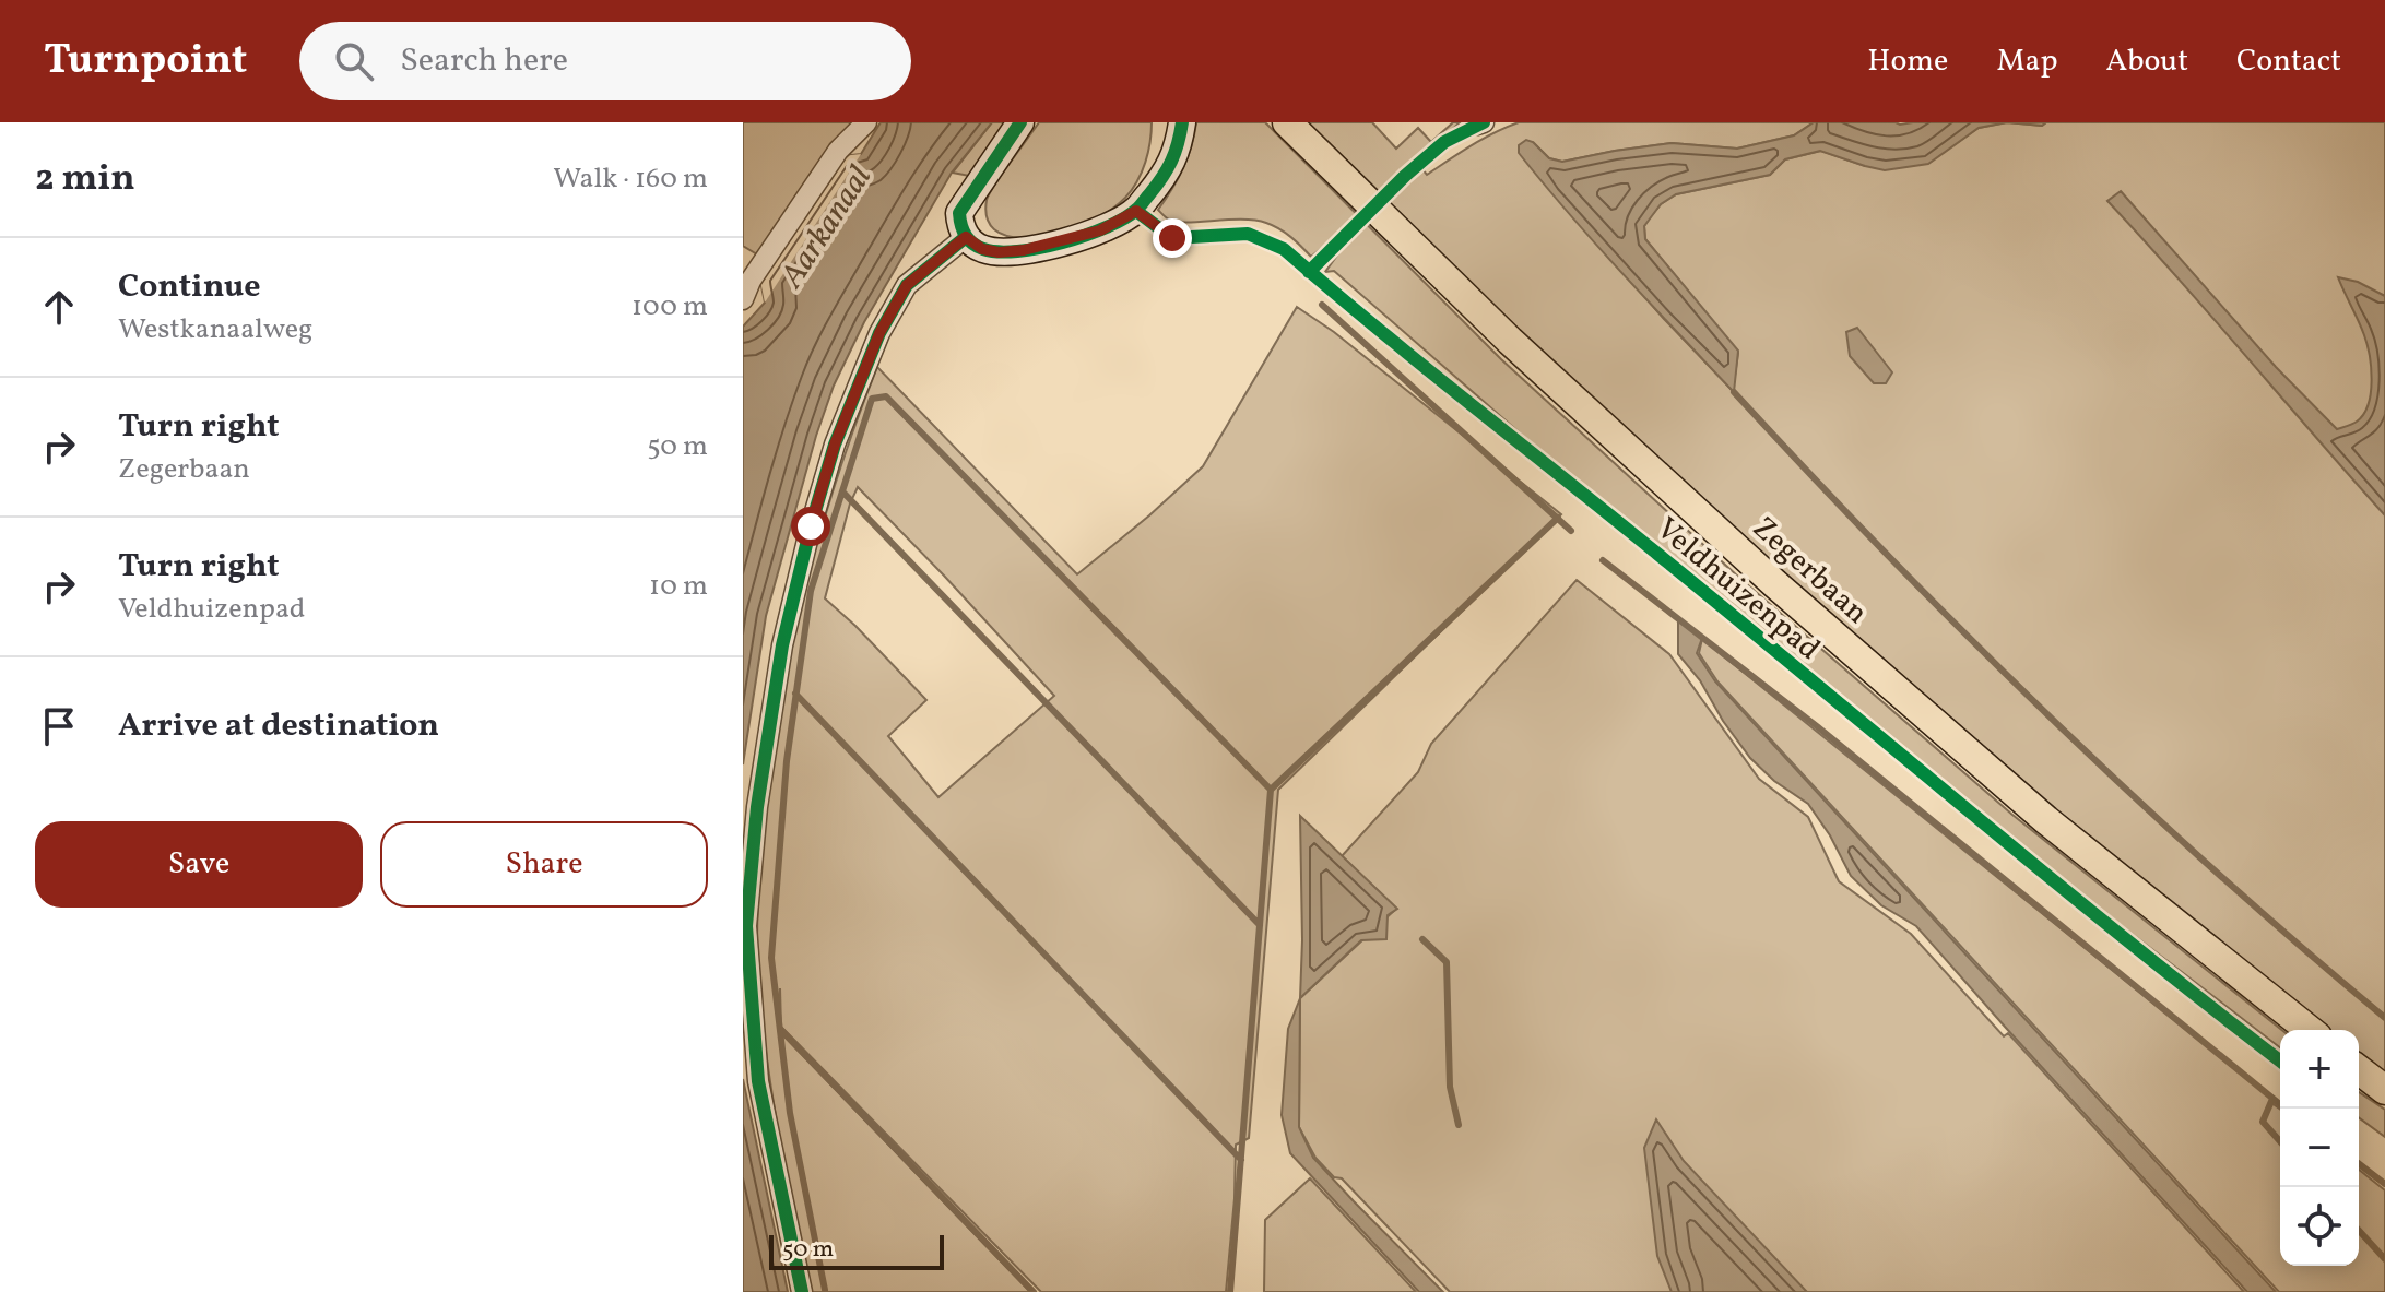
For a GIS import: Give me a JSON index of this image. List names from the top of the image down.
{
  "streets": {
    "main road": ["Zegerbaan"],
    "cycle path": ["Veldhuizenpad"]
  },
  "water": ["Aarkanaal"],
  "scale_bar": "50 m",
  "page": {
    "header": "Turnpoint",
    "search": "Search here",
    "nav": [
      "Home",
      "Map",
      "About",
      "Contact"
    ],
    "heading": ["2 min", "Walk · 160 m"],
    "list": [
      ["Continue", "Westkanaalweg", "100 m"],
      ["Turn right", "Zegerbaan", "50 m"],
      ["Turn right", "Veldhuizenpad", "10 m"],
      "Arrive at destination"
    ],
    "buttons": ["Save", "Share"],
    "map_buttons": ["+", "−"],
    "scale": "50 m"
  }
}
